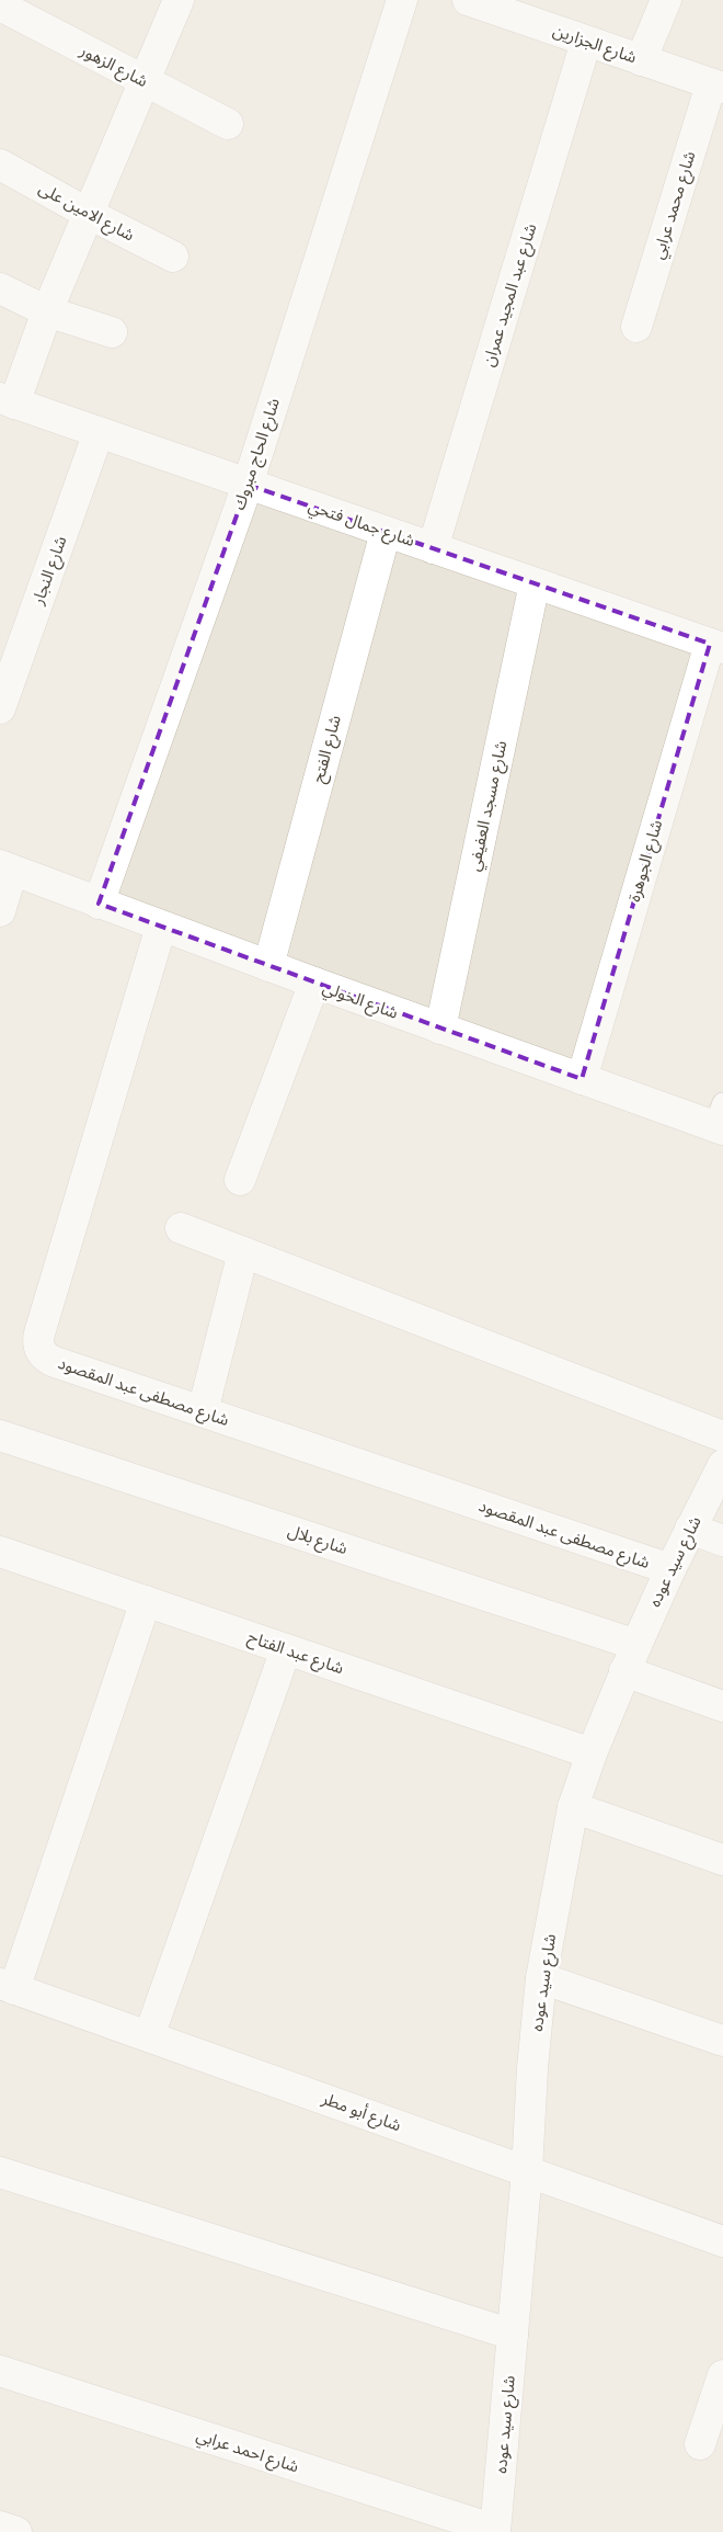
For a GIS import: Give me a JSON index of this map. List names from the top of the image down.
{
  "streets": {
    "street": [
      "شارع الجزارين",
      "شارع الزهور",
      "شارع محمد عرابي",
      "شارع الامين على",
      "شارع عبد المجيد عمران",
      "شارع الحاج مبروك",
      "شارع جمال فتحي",
      "شارع النجار",
      "شارع الفتح",
      "شارع مسجد العفيفي",
      "شارع الجوهرة",
      "شارع الخولي",
      "شارع مصطفى عبد المقصود",
      "شارع بلال",
      "شارع سيد عوده",
      "شارع عبد الفتاح",
      "شارع أبو مطر",
      "شارع احمد عرابي"
    ]
  },
  "crossings": [
    ["شارع الجزارين", "شارع محمد عرابي"],
    ["شارع الجزارين", "شارع عبد المجيد عمران"],
    ["شارع عبد المجيد عمران", "شارع جمال فتحي"],
    ["شارع الحاج مبروك", "شارع جمال فتحي"],
    ["شارع الحاج مبروك", "شارع الخولي"],
    ["شارع جمال فتحي", "شارع النجار"],
    ["شارع جمال فتحي", "شارع الفتح"],
    ["شارع جمال فتحي", "شارع مسجد العفيفي"],
    ["شارع جمال فتحي", "شارع الجوهرة"],
    ["شارع الفتح", "شارع الخولي"],
    ["شارع مسجد العفيفي", "شارع الخولي"],
    ["شارع الجوهرة", "شارع الخولي"],
    ["شارع الخولي", "شارع مصطفى عبد المقصود"],
    ["شارع مصطفى عبد المقصود", "شارع سيد عوده"],
    ["شارع بلال", "شارع سيد عوده"],
    ["شارع سيد عوده", "شارع عبد الفتاح"],
    ["شارع سيد عوده", "شارع أبو مطر"],
    ["شارع سيد عوده", "شارع احمد عرابي"]
  ]
}
